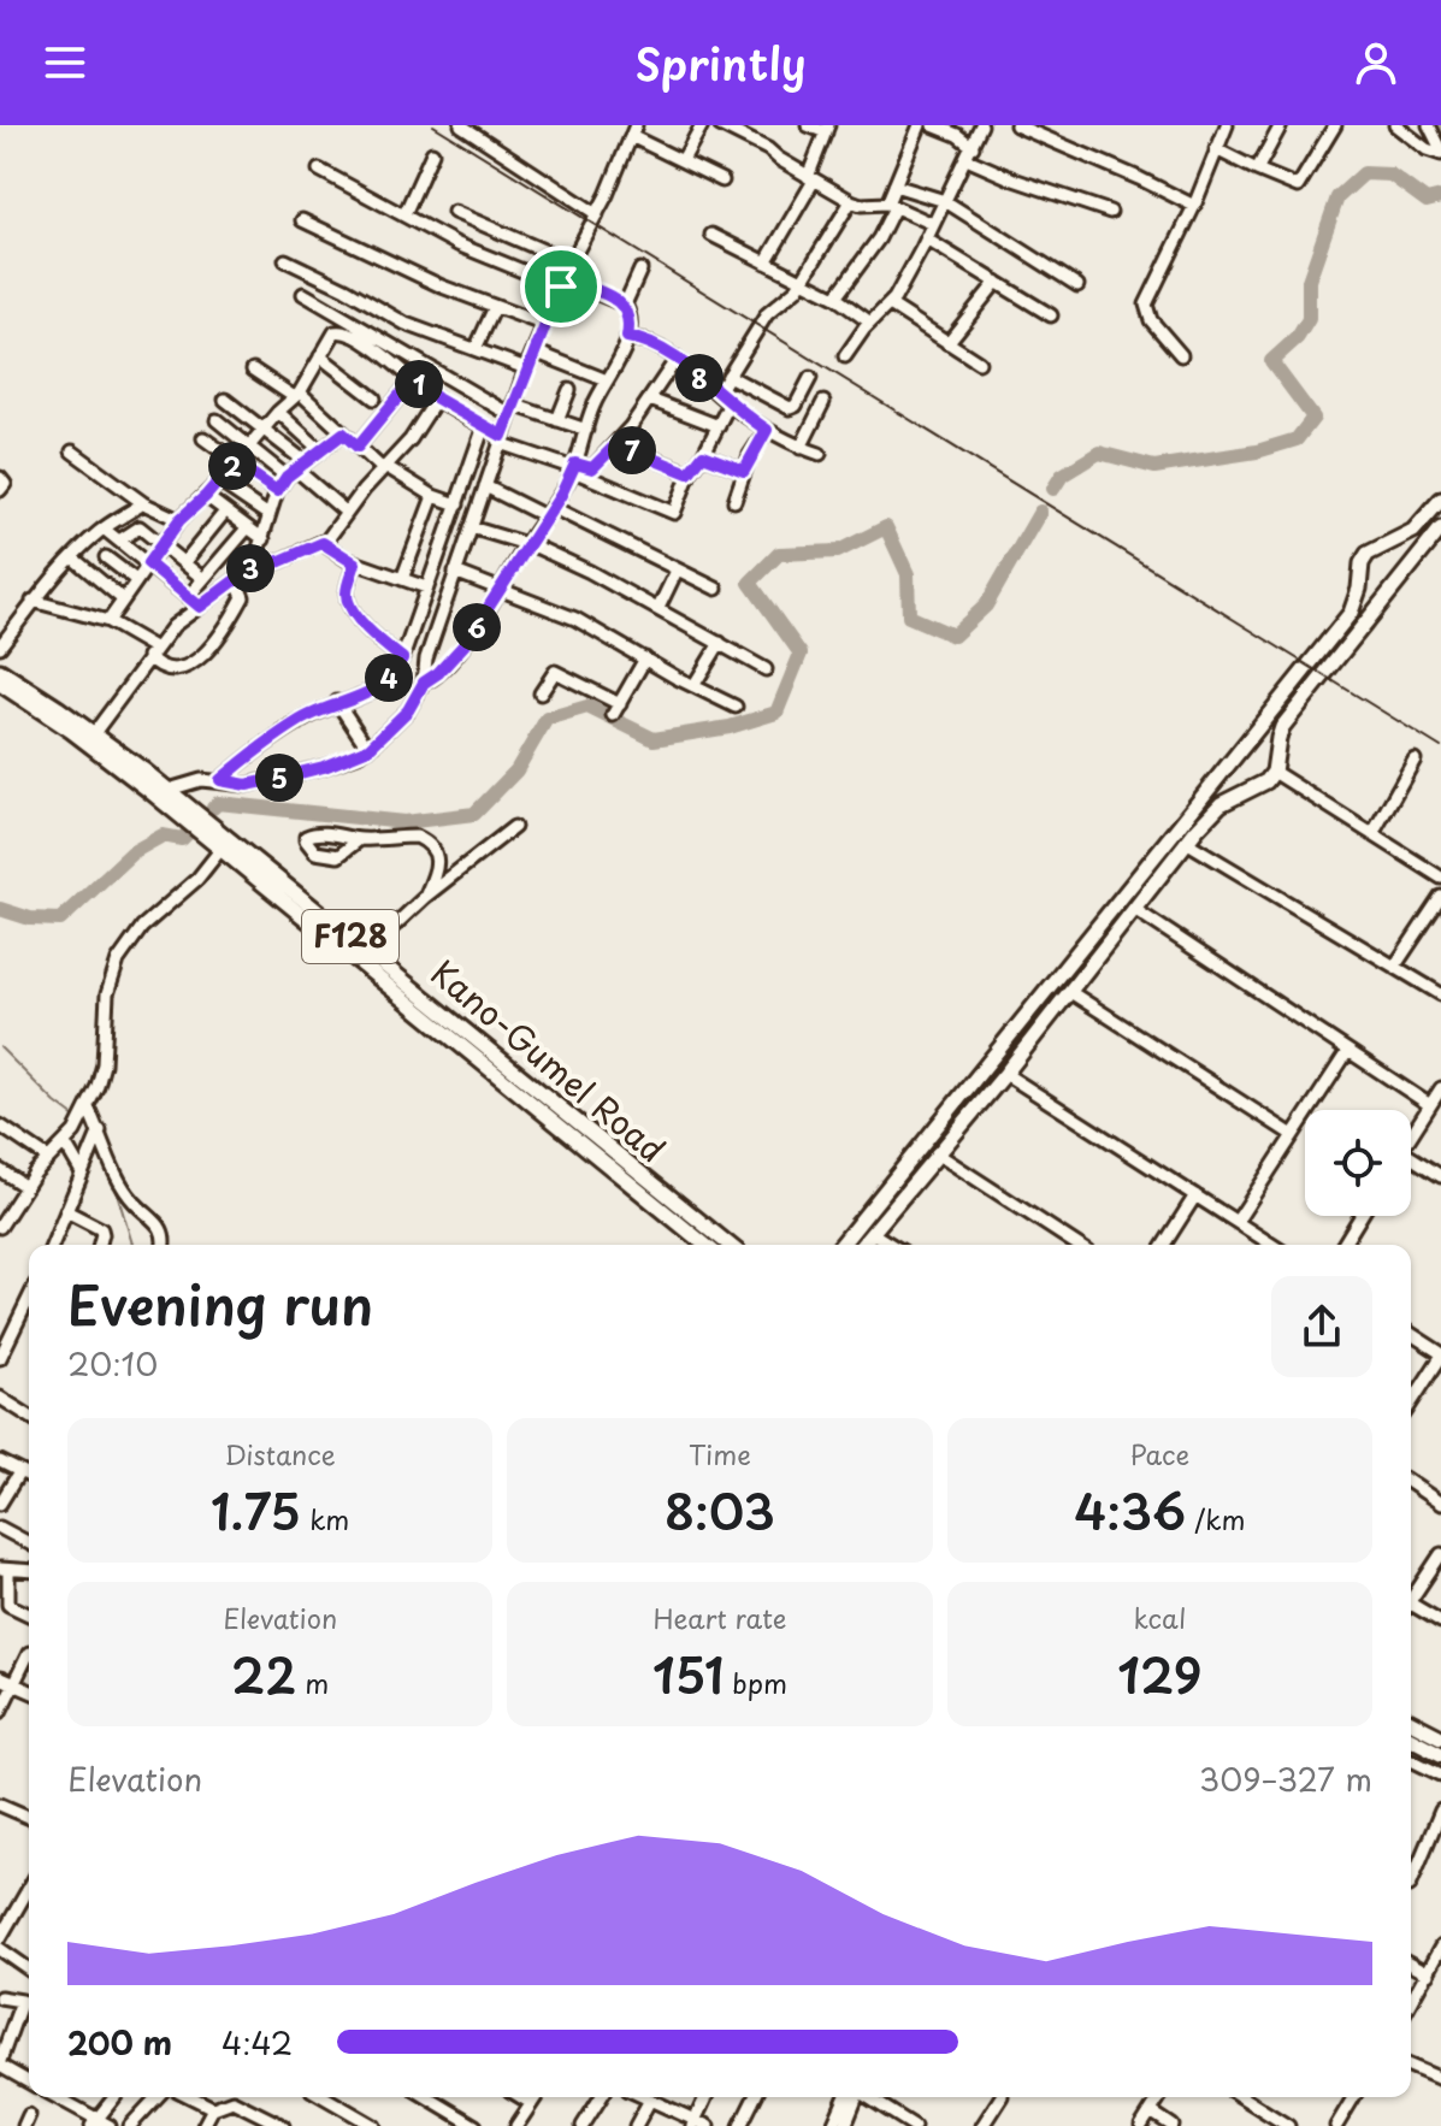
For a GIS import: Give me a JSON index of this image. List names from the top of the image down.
{
  "streets": {
    "main road": ["F128", "Kano-Gumel Road"]
  },
  "page": {
    "header": "Sprintly",
    "pins": [
      "8",
      "1",
      "7",
      "2",
      "3",
      "6",
      "4",
      "5"
    ],
    "heading": ["Evening run", "20:10"],
    "stats": [
      ["Distance", "1.75 km"],
      ["Time", "8:03"],
      ["Pace", "4:36 /km"],
      ["Elevation", "22 m"],
      ["Heart rate", "151 bpm"],
      ["kcal", "129"]
    ],
    "chart": ["Elevation", "309–327 m"],
    "list": [
      {
        "name": "200 m",
        "note": "4:42"
      }
    ]
  }
}
